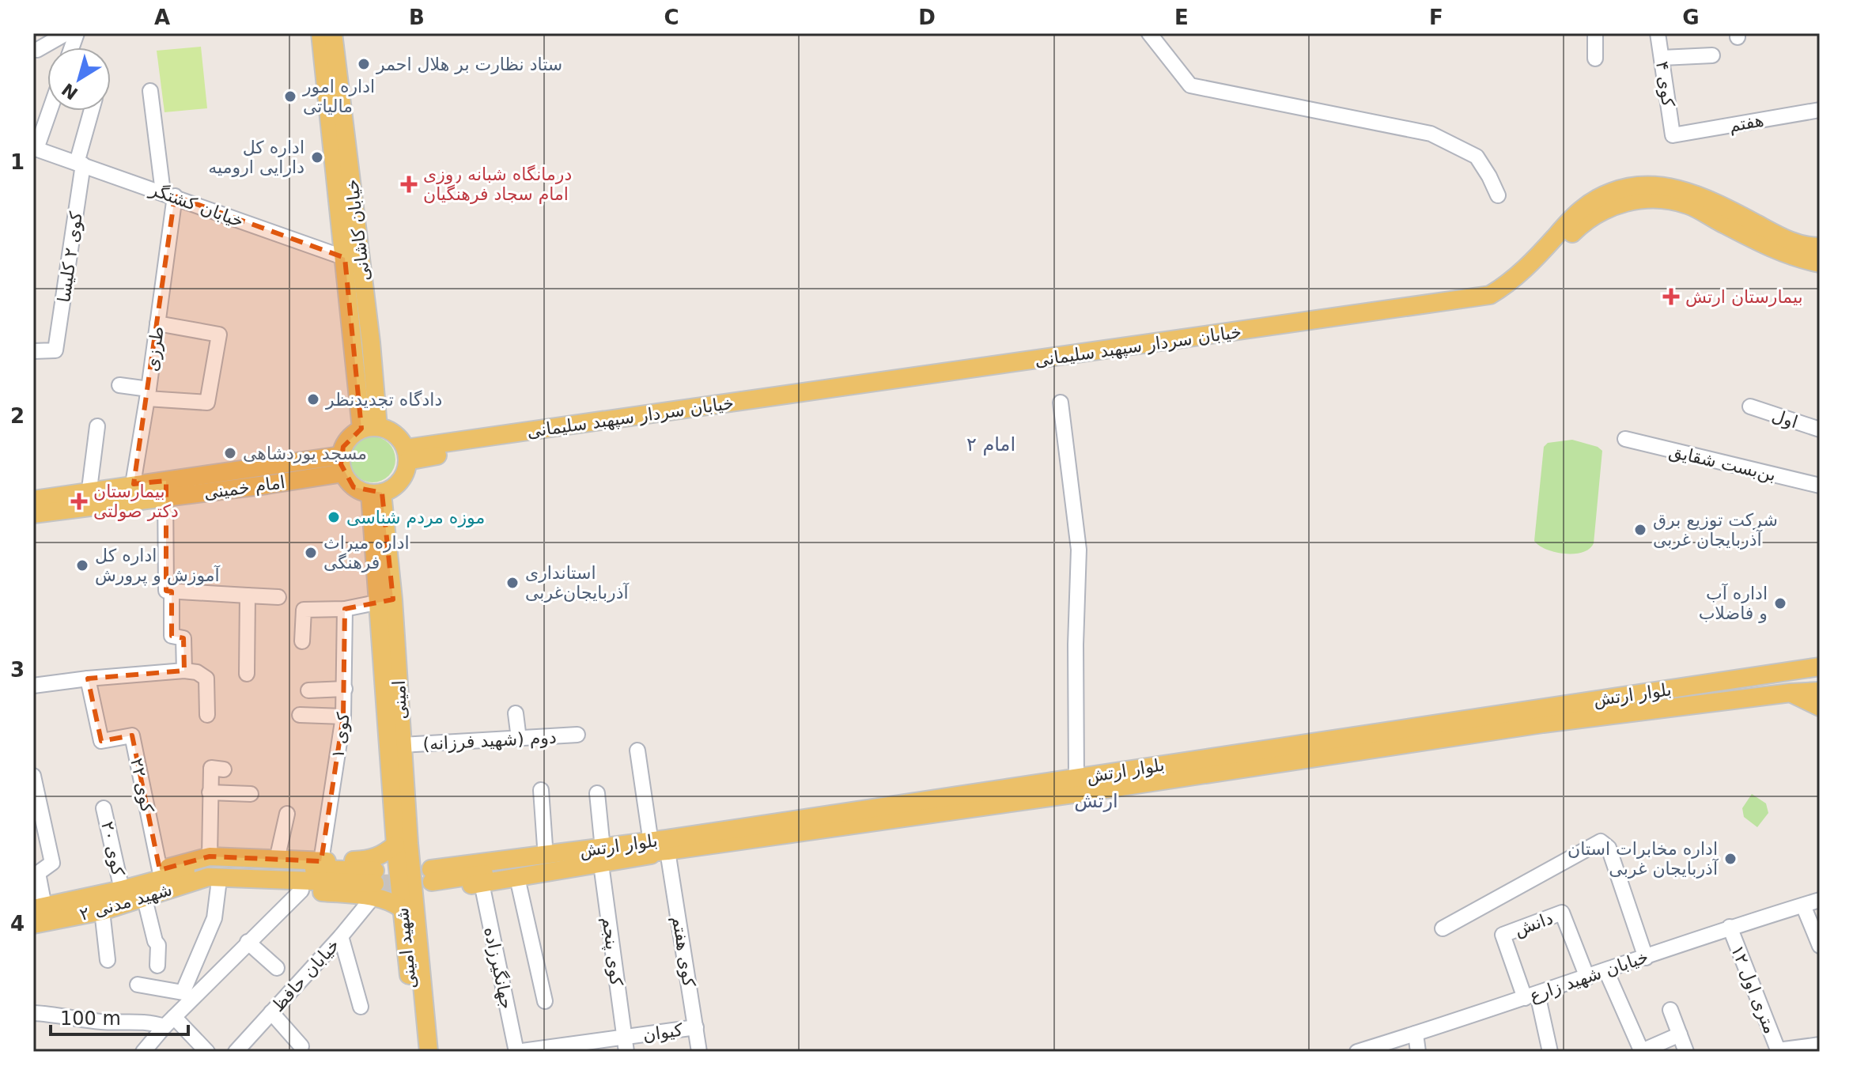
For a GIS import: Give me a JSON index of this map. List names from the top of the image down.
{
  "streets": {
    "main road": [
      "خیابان کاشانی",
      "خیابان سردار سپهبد سلیمانی",
      "امام خمینی",
      "بلوار ارتش",
      "امینی",
      "شهید مدنی ۲",
      "شهید امینی"
    ],
    "street": [
      "کوی ۴",
      "هفتم",
      "خیابان کشتگر",
      "کوی ۲ کلیسا",
      "طرزی",
      "اول",
      "بن‌بست شقایق",
      "کوی ۱",
      "دوم (شهید فرزانه)",
      "کوی ۲۲",
      "کوی ۲۰",
      "دانش",
      "کوی پنجم",
      "کوی هفتم",
      "جهانگیرزاده",
      "خیابان حافظ",
      "خیابان شهید زارع",
      "۱۲ متری اول",
      "کیوان"
    ]
  },
  "crossings": [
    ["کوی ۴", "هفتم"],
    ["خیابان کشتگر", "خیابان کاشانی"],
    ["خیابان کشتگر", "کوی ۲ کلیسا"],
    ["خیابان کشتگر", "طرزی"],
    ["خیابان کاشانی", "خیابان سردار سپهبد سلیمانی"],
    ["خیابان کاشانی", "امام خمینی"],
    ["خیابان کاشانی", "امینی"],
    ["خیابان سردار سپهبد سلیمانی", "امام خمینی"],
    ["خیابان سردار سپهبد سلیمانی", "امینی"],
    ["طرزی", "امام خمینی"],
    ["امام خمینی", "امینی"],
    ["بلوار ارتش", "کوی هفتم"],
    ["امینی", "دوم (شهید فرزانه)"],
    ["امینی", "شهید امینی"],
    ["کوی ۲۰", "شهید مدنی ۲"],
    ["دانش", "خیابان شهید زارع"],
    ["کوی پنجم", "کیوان"],
    ["کوی هفتم", "کیوان"],
    ["جهانگیرزاده", "کیوان"],
    ["خیابان شهید زارع", "۱۲ متری اول"]
  ],
  "districts": ["امام ۲", "ارتش"],
  "places": {
    "other": [
      "ستاد نظارت بر هلال احمر",
      "اداره امور مالیاتی",
      "اداره کل دارایی ارومیه",
      "دادگاه تجدیدنظر",
      "مسجد یوردشاهی",
      "موزه مردم شناسی",
      "شرکت توزیع برق آذربایجان غربی",
      "اداره میراث فرهنگی",
      "اداره کل آموزش و پرورش",
      "استانداری آذربایجان‌غربی",
      "اداره آب و فاضلاب",
      "اداره مخابرات استان آذربایجان غربی"
    ],
    "health": ["درمانگاه شبانه روزی امام سجاد فرهنگیان", "بیمارستان ارتش", "بیمارستان دکتر صولتی"]
  },
  "scale_bar": "100 m",
  "north": "bottom left",
  "grid": {
    "columns": [
      "A",
      "B",
      "C",
      "D",
      "E",
      "F",
      "G"
    ],
    "rows": [
      "1",
      "2",
      "3",
      "4"
    ]
  }
}
